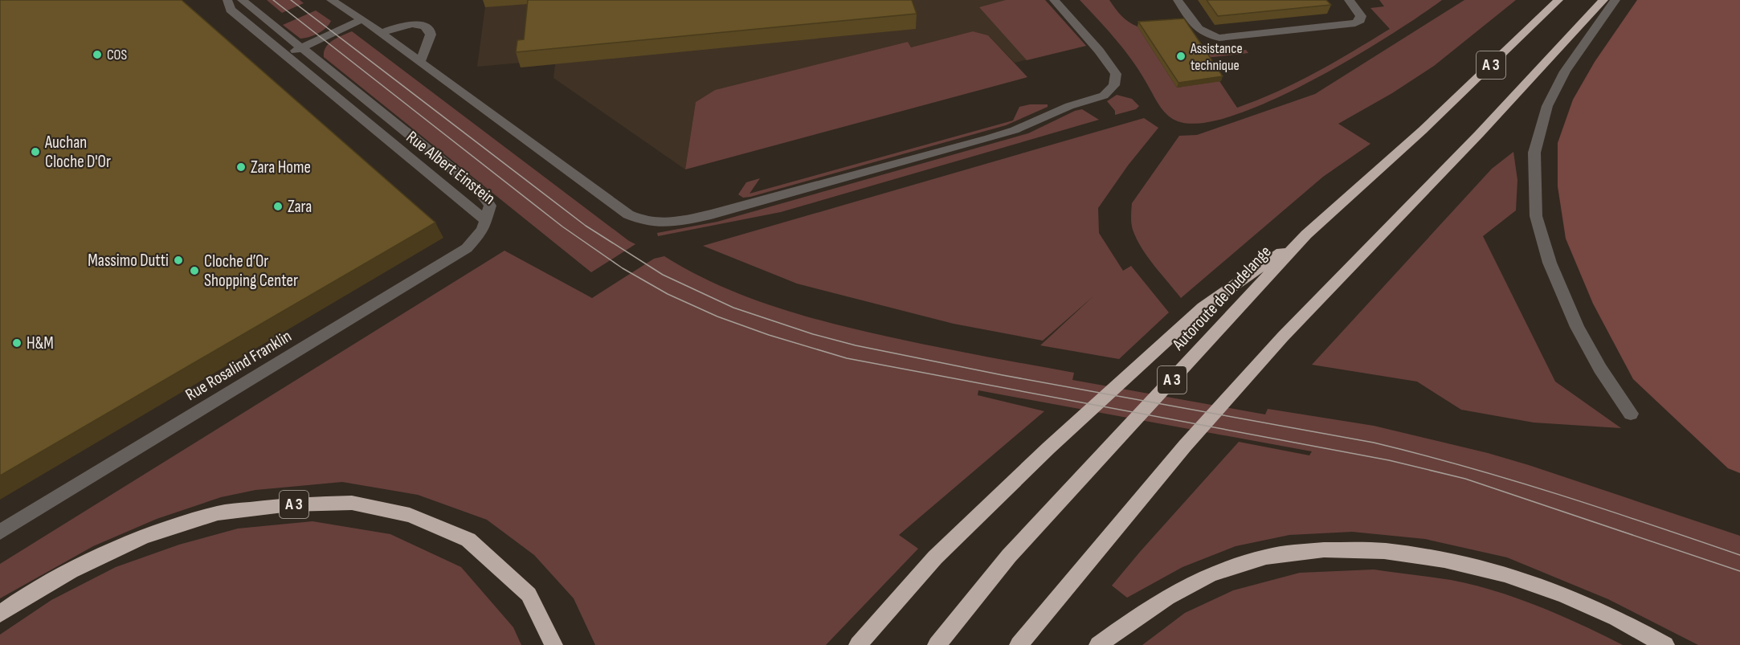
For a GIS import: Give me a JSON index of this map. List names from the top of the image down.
{
  "streets": {
    "highway": ["A 3", "Autoroute de Dudelange"],
    "street": ["Rue Albert Einstein", "Rue Rosalind Franklin"]
  },
  "crossings": [
    ["A 3", "Autoroute de Dudelange"],
    ["Rue Albert Einstein", "Rue Rosalind Franklin"]
  ],
  "places": [
    "COS",
    "Assistance technique",
    "Auchan Cloche D'Or",
    "Zara Home",
    "Zara",
    "Massimo Dutti",
    "Cloche d’Or Shopping Center",
    "H&M"
  ]
}
